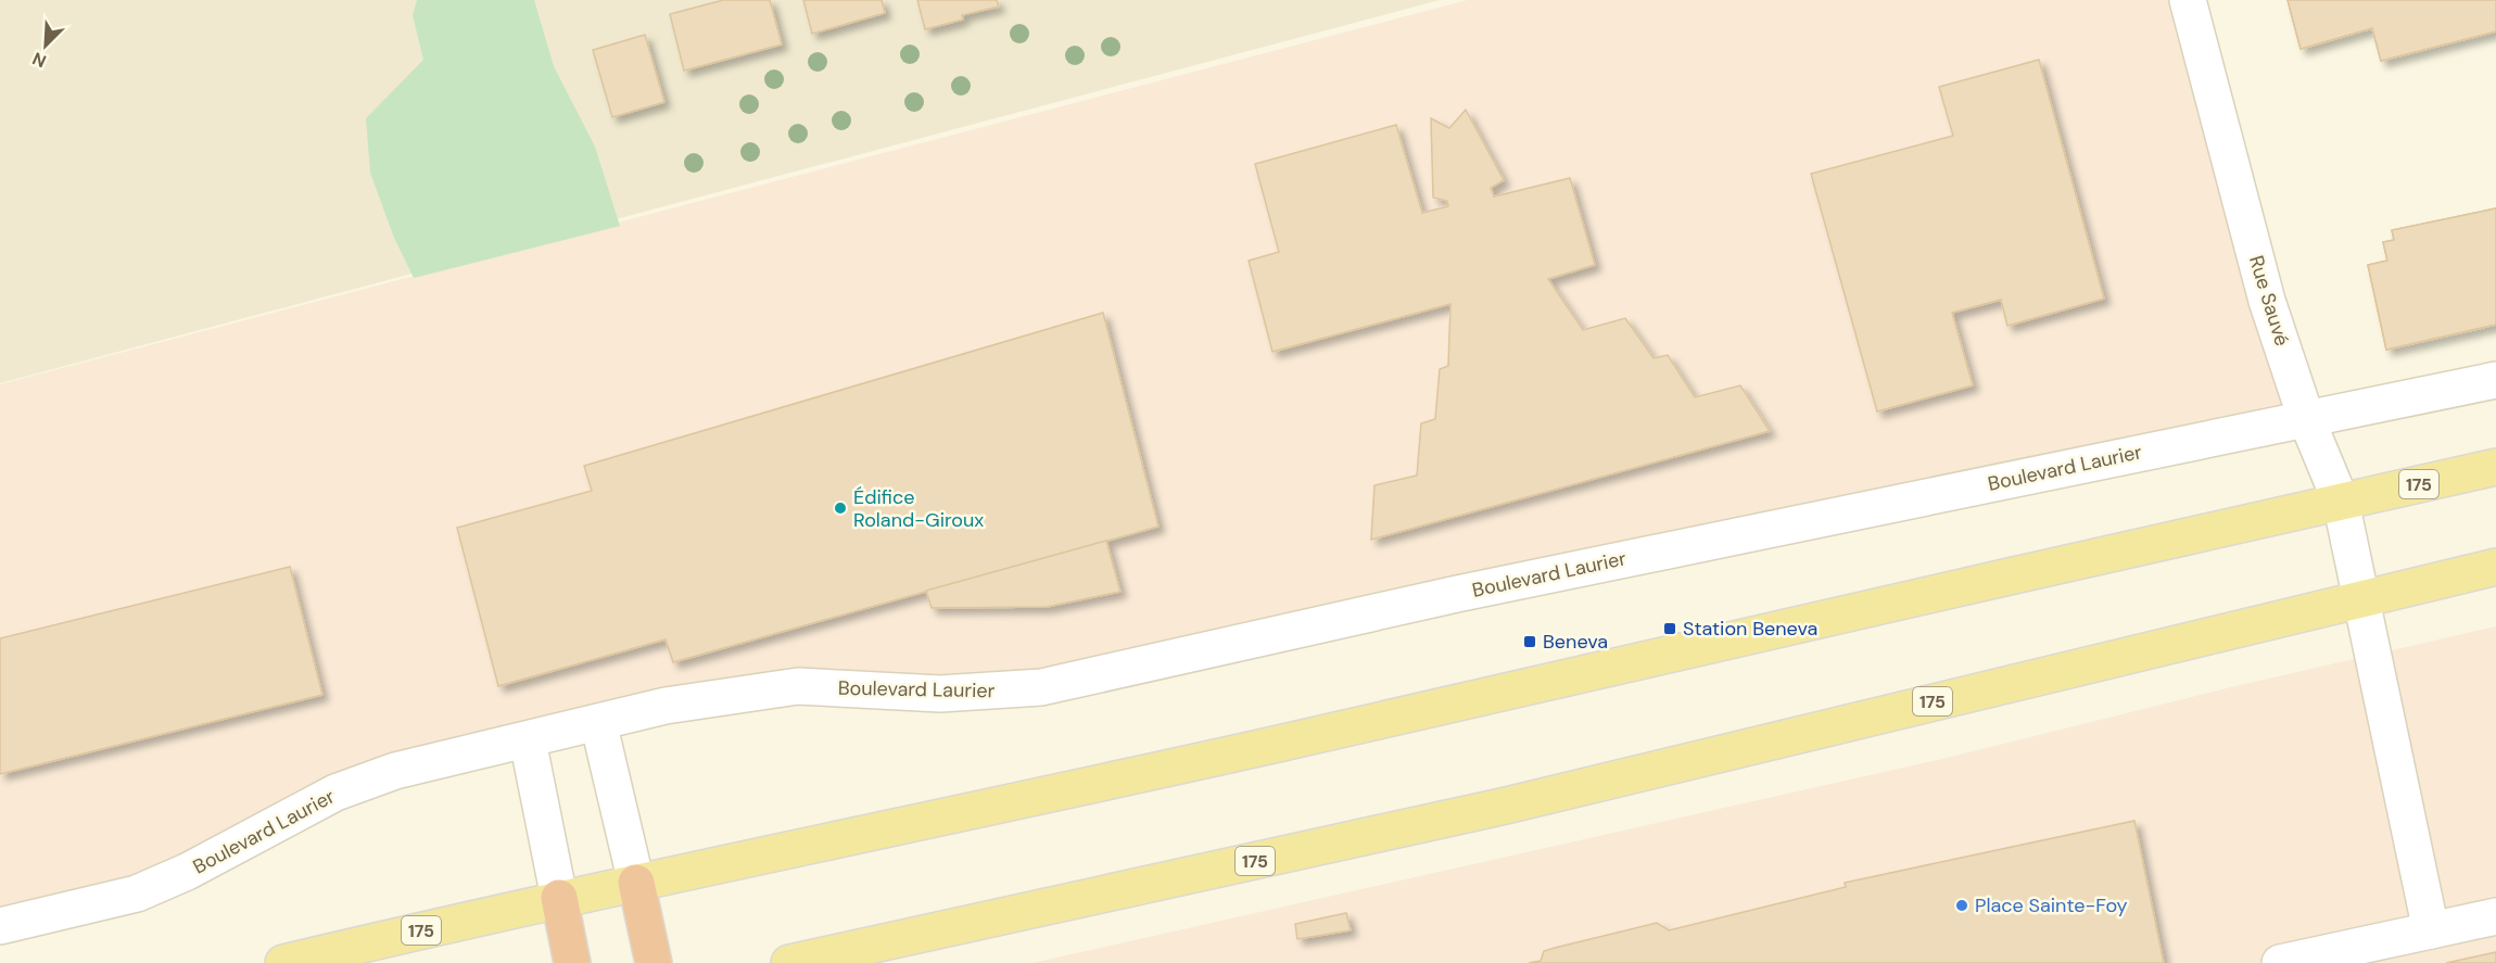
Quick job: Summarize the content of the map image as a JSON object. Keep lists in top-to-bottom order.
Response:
{
  "streets": {
    "main road": ["175"],
    "street": ["Rue Sauvé", "Boulevard Laurier"]
  },
  "crossings": [
    ["Rue Sauvé", "Boulevard Laurier"],
    ["Rue Sauvé", "175"]
  ],
  "places": {
    "other": ["Édifice Roland-Giroux", "Place Sainte-Foy"],
    "transit": ["Station Beneva", "Beneva"]
  },
  "north": "bottom left"
}
